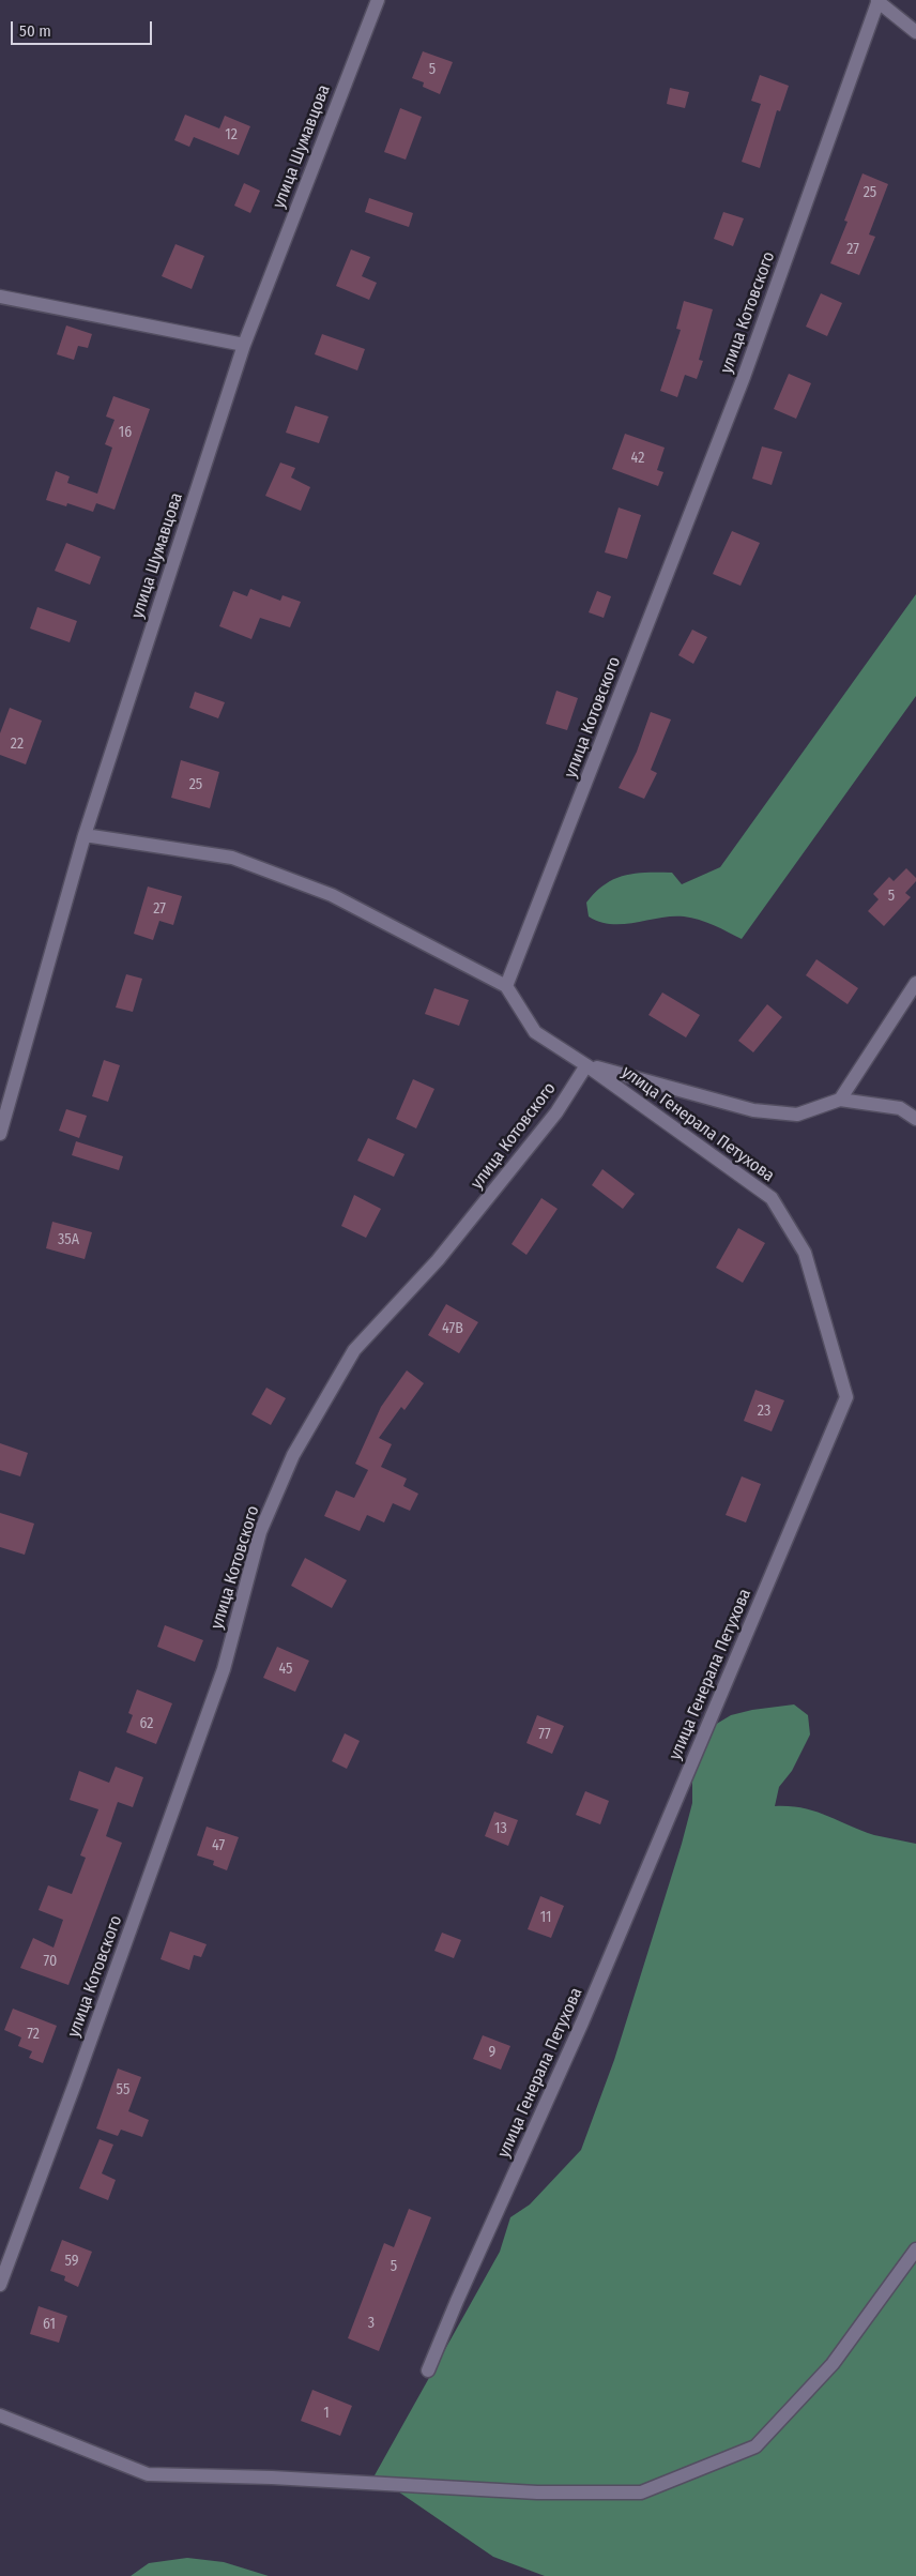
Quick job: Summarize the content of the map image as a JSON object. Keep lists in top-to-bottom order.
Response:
{
  "streets": {
    "street": ["улица Шумавцова", "улица Котовского", "улица Генерала Петухова"]
  },
  "crossings": [
    ["улица Котовского", "улица Генерала Петухова"]
  ],
  "house_numbers": [
    "5",
    "12",
    "25",
    "27",
    "16",
    "42",
    "22",
    "25",
    "5",
    "27",
    "35А",
    "47В",
    "23",
    "45",
    "62",
    "77",
    "13",
    "47",
    "11",
    "70",
    "72",
    "9",
    "55",
    "59",
    "5",
    "3",
    "61",
    "1"
  ],
  "scale_bar": "50 m"
}
